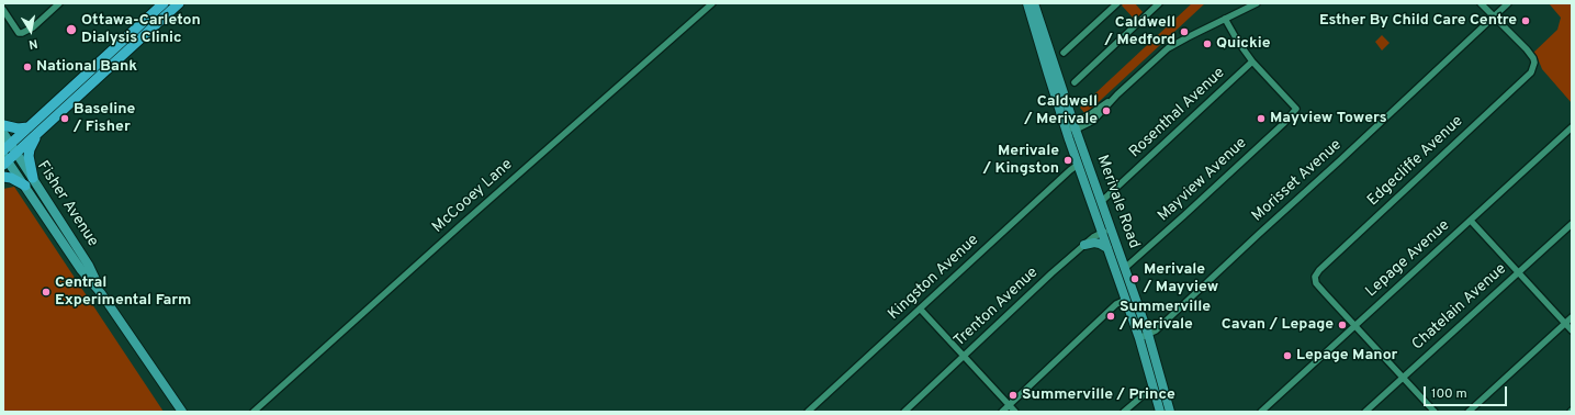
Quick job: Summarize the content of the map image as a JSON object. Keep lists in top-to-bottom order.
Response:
{
  "streets": {
    "main road": ["Merivale Road", "Fisher Avenue"],
    "street": [
      "Rosenthal Avenue",
      "Edgecliffe Avenue",
      "Mayview Avenue",
      "Morisset Avenue",
      "McCooey Lane",
      "Lepage Avenue",
      "Kingston Avenue",
      "Trenton Avenue",
      "Chatelain Avenue"
    ]
  },
  "crossings": [
    ["Rosenthal Avenue", "Mayview Avenue"],
    ["Rosenthal Avenue", "Merivale Road"],
    ["Edgecliffe Avenue", "Morisset Avenue"],
    ["Edgecliffe Avenue", "Lepage Avenue"],
    ["Mayview Avenue", "Merivale Road"],
    ["Morisset Avenue", "Merivale Road"],
    ["Merivale Road", "Kingston Avenue"],
    ["Merivale Road", "Trenton Avenue"]
  ],
  "places": [
    "Esther By Child Care Centre",
    "Ottawa-Carleton Dialysis Clinic",
    "Caldwell / Medford",
    "Quickie",
    "National Bank",
    "Caldwell / Merivale",
    "Baseline / Fisher",
    "Mayview Towers",
    "Merivale / Kingston",
    "Merivale / Mayview",
    "Central Experimental Farm",
    "Summerville / Merivale",
    "Cavan / Lepage",
    "Lepage Manor",
    "Summerville / Prince"
  ],
  "scale_bar": "100 m",
  "north": "bottom"
}
